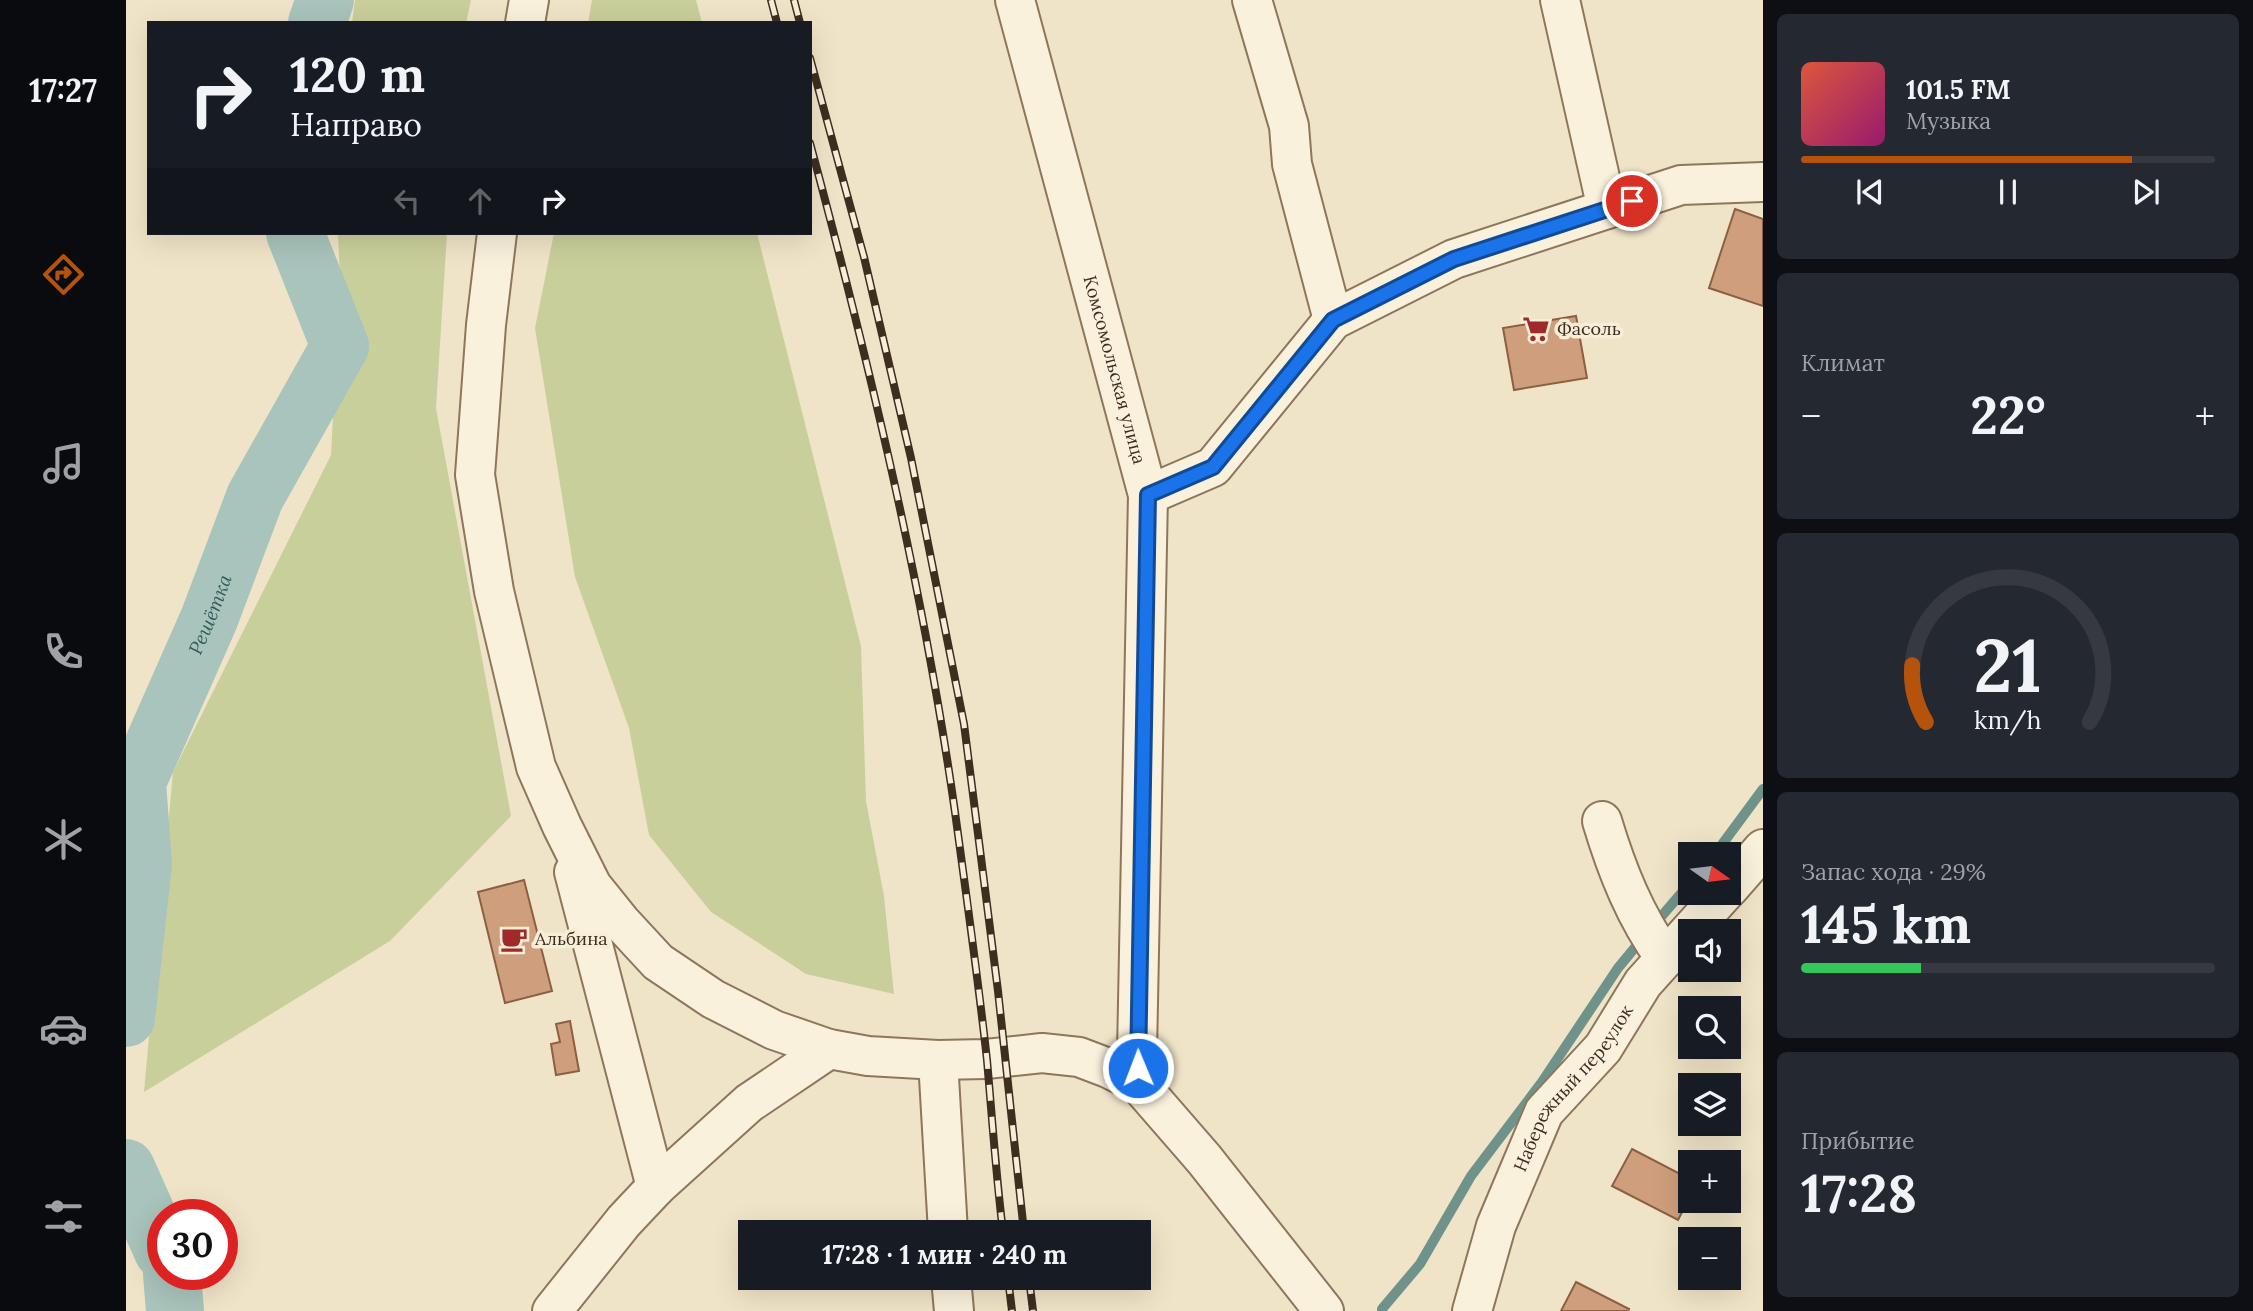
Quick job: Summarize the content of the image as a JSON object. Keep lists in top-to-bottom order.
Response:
{
  "streets": {
    "street": ["Комсомольская улица", "Набережный переулок"]
  },
  "water": ["Решётка"],
  "places": {
    "supermarket": ["Фасоль"],
    "cafe": ["Альбина"]
  },
  "north": "right",
  "page": {
    "tabs": "17:27",
    "turn": ["120 m", "Направо"],
    "song": ["101.5 FM", "Музыка"],
    "tile": [
      "Климат",
      ["Запас хода · 29%", "145 km"],
      ["Прибытие", "17:28"]
    ],
    "heat": ["−", "22°", "+"],
    "map_buttons": ["+", "−"],
    "limit": "30",
    "trip": "17:28 · 1 мин · 240 m",
    "gauge": ["21", "km/h"]
  }
}
